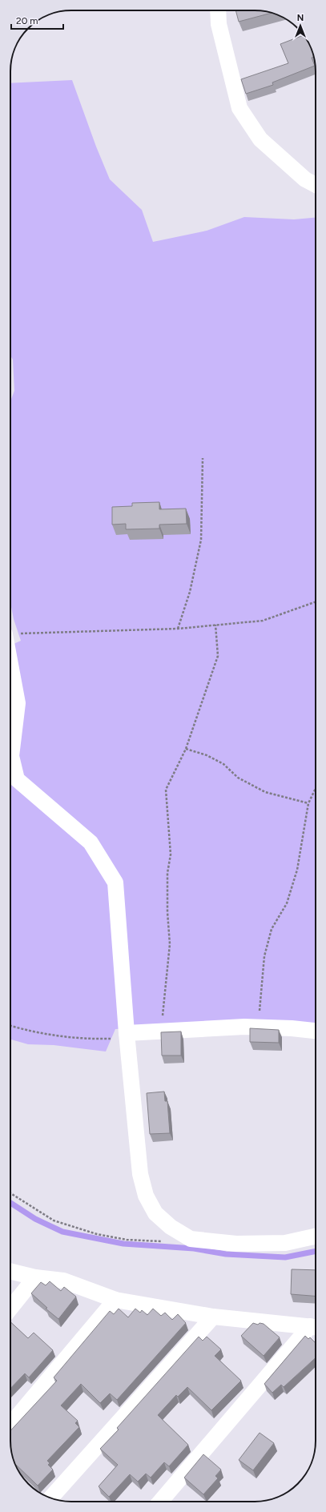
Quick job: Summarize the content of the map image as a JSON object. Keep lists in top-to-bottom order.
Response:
{
  "scale_bar": "20 m",
  "north": "top"
}
